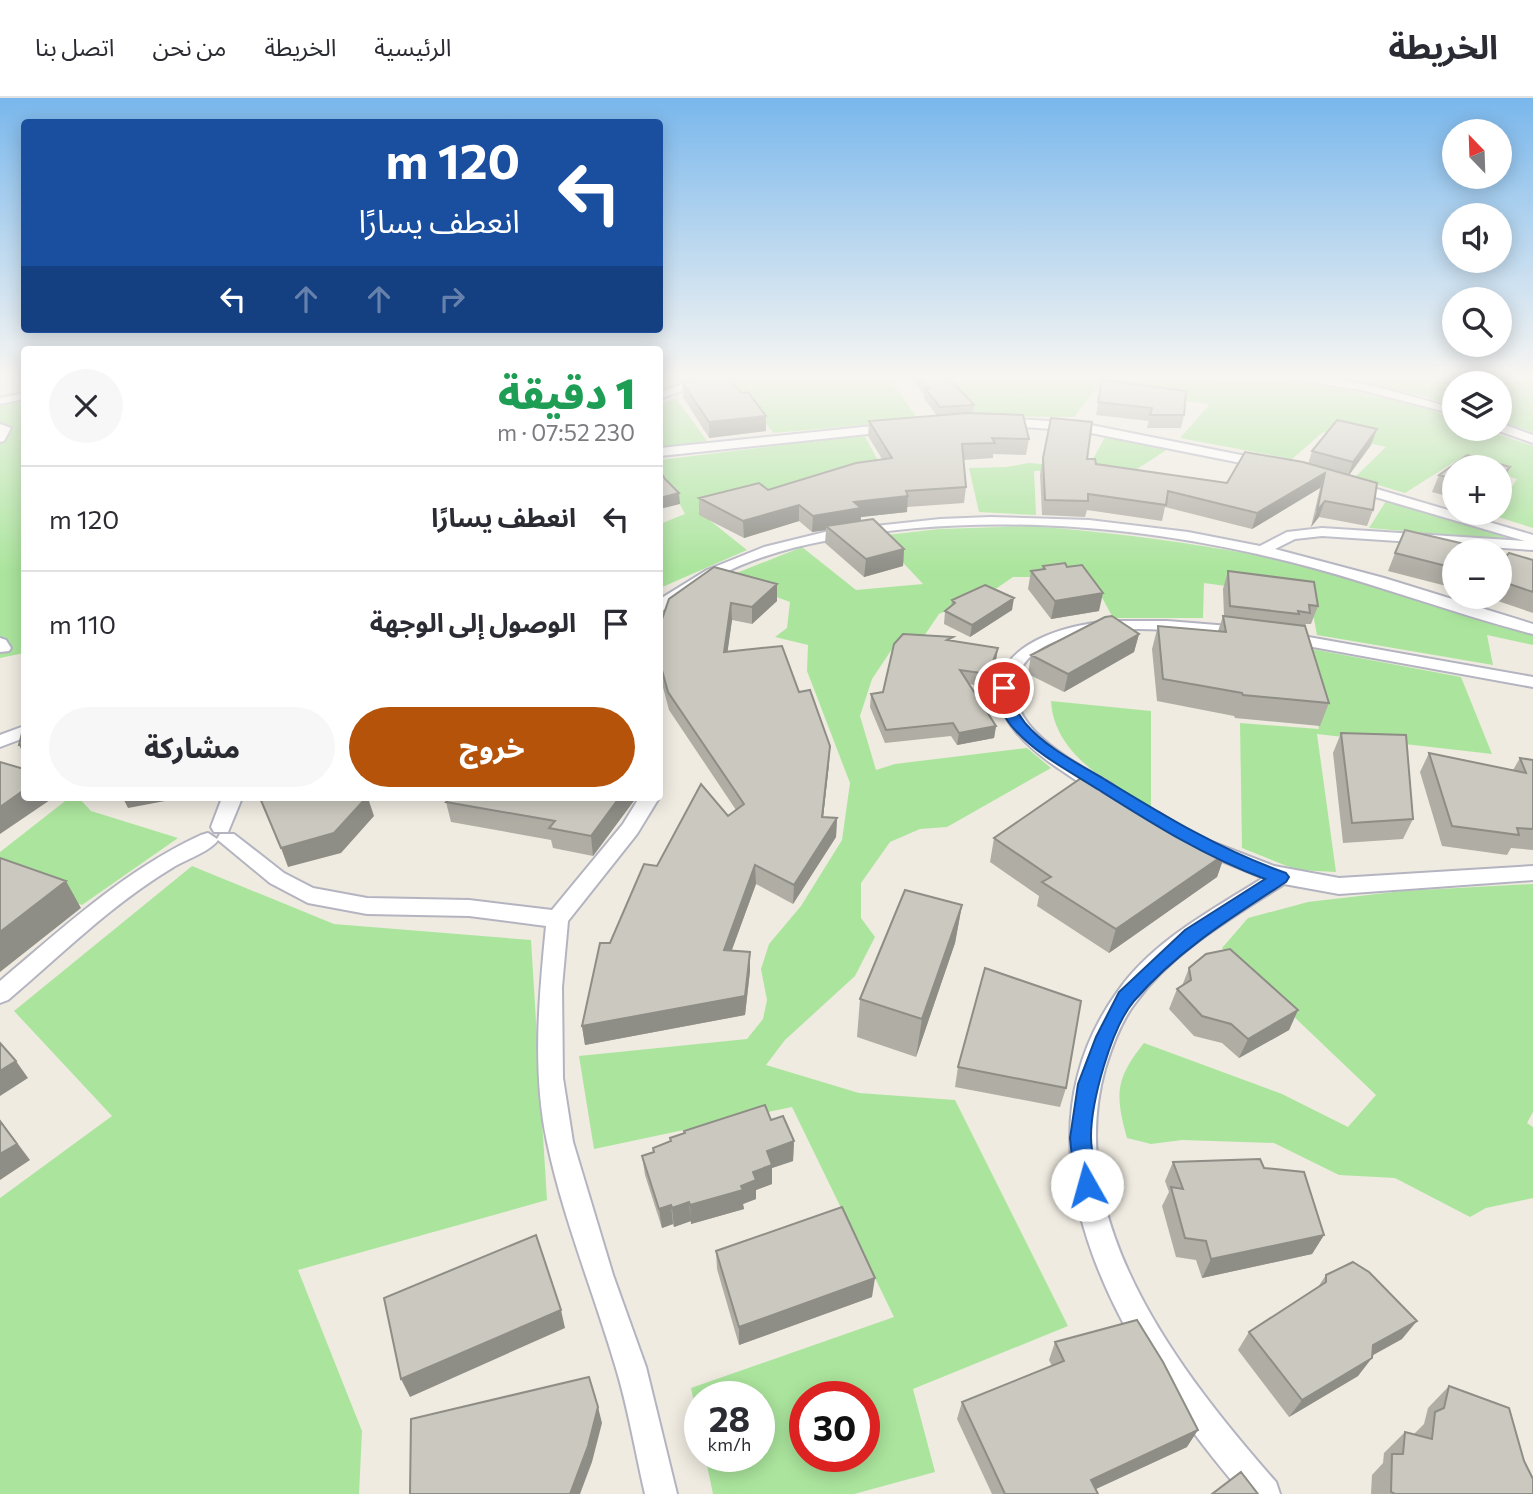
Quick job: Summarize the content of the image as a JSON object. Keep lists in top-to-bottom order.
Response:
{
  "north": "top left",
  "page": {
    "header": "الخريطة",
    "nav": [
      "الرئيسية",
      "الخريطة",
      "من نحن",
      "اتصل بنا"
    ],
    "map_buttons": ["+", "−"],
    "turn": ["120 m", "انعطف يسارًا"],
    "heading": ["1 دقيقة", "230 m · 07:52"],
    "list": [
      {
        "name": "انعطف يسارًا",
        "value": "120 m"
      },
      {
        "name": "الوصول إلى الوجهة",
        "value": "110 m"
      }
    ],
    "buttons": ["خروج", "مشاركة"],
    "speed": "28 km/h",
    "limit": "30"
  }
}
